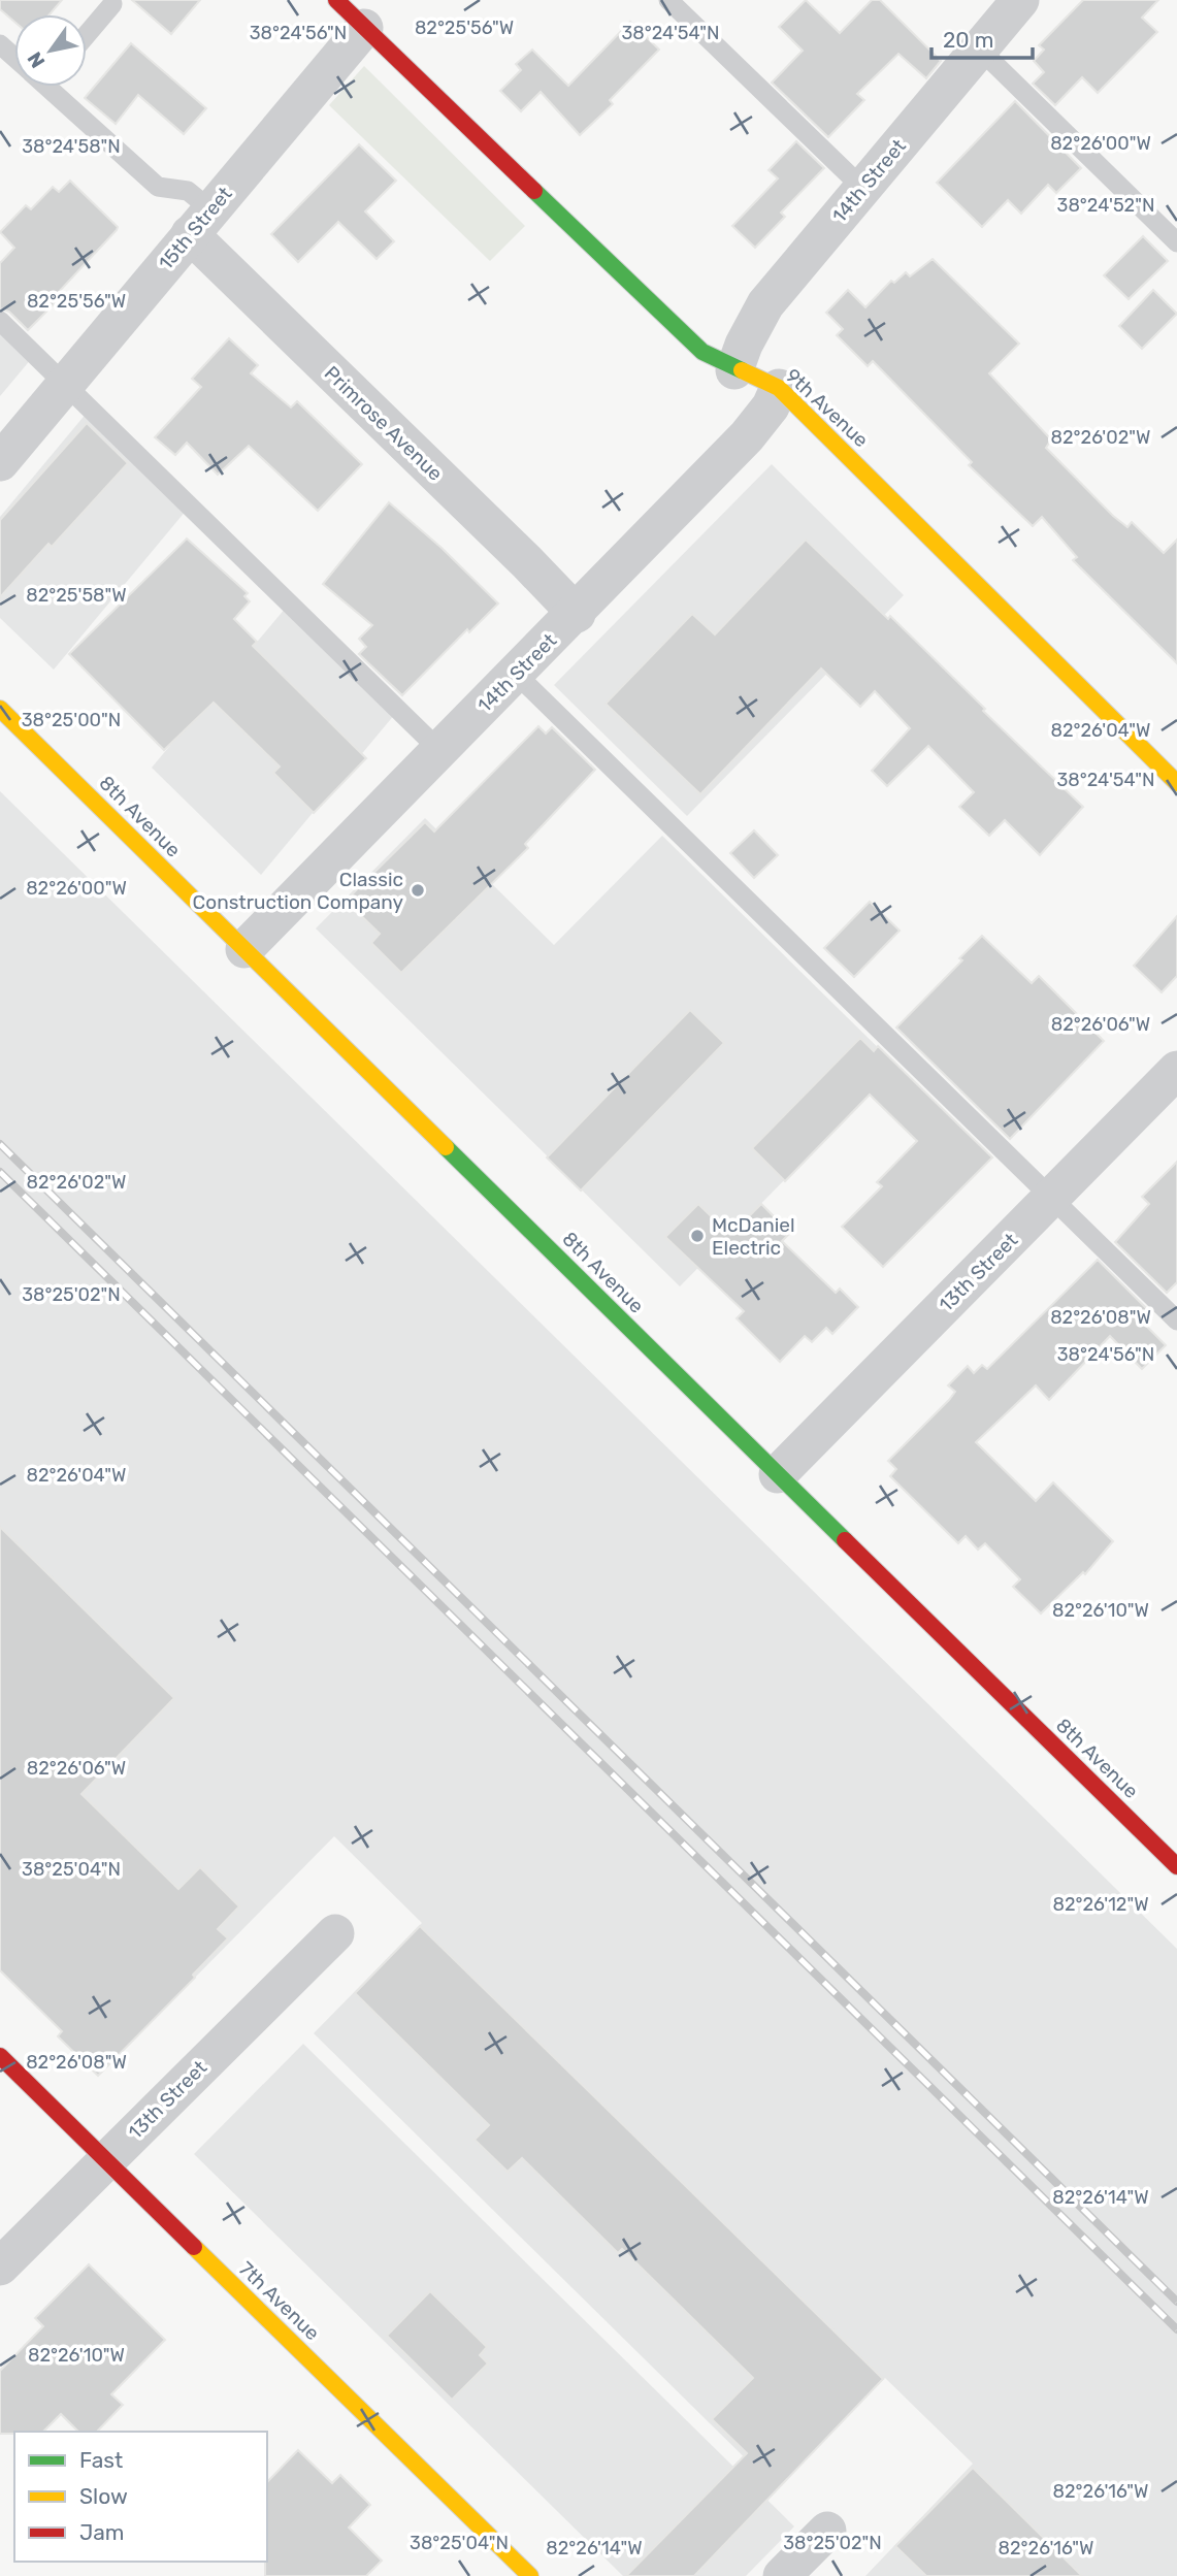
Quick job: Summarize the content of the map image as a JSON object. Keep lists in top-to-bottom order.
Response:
{
  "streets": {
    "street": [
      "14th Street",
      "15th Street",
      "9th Avenue",
      "Primrose Avenue",
      "8th Avenue",
      "13th Street",
      "7th Avenue"
    ]
  },
  "crossings": [
    ["14th Street", "9th Avenue"],
    ["14th Street", "Primrose Avenue"],
    ["14th Street", "8th Avenue"],
    ["15th Street", "9th Avenue"],
    ["15th Street", "Primrose Avenue"],
    ["8th Avenue", "13th Street"],
    ["13th Street", "7th Avenue"]
  ],
  "places": ["Classic Construction Company", "McDaniel Electric"],
  "legend": ["Fast", "Slow", "Jam"],
  "scale_bar": "20 m",
  "north": "bottom left",
  "coordinates": [
    "82°25'56\"W",
    "38°24'56\"N",
    "38°24'54\"N",
    "82°26'00\"W",
    "38°24'58\"N",
    "38°24'52\"N",
    "82°26'02\"W",
    "82°25'58\"W",
    "38°25'00\"N",
    "82°26'04\"W",
    "82°26'06\"W",
    "38°25'02\"N",
    "82°26'08\"W",
    "82°26'10\"W",
    "38°25'04\"N",
    "82°26'12\"W",
    "82°26'14\"W",
    "82°26'16\"W"
  ]
}
